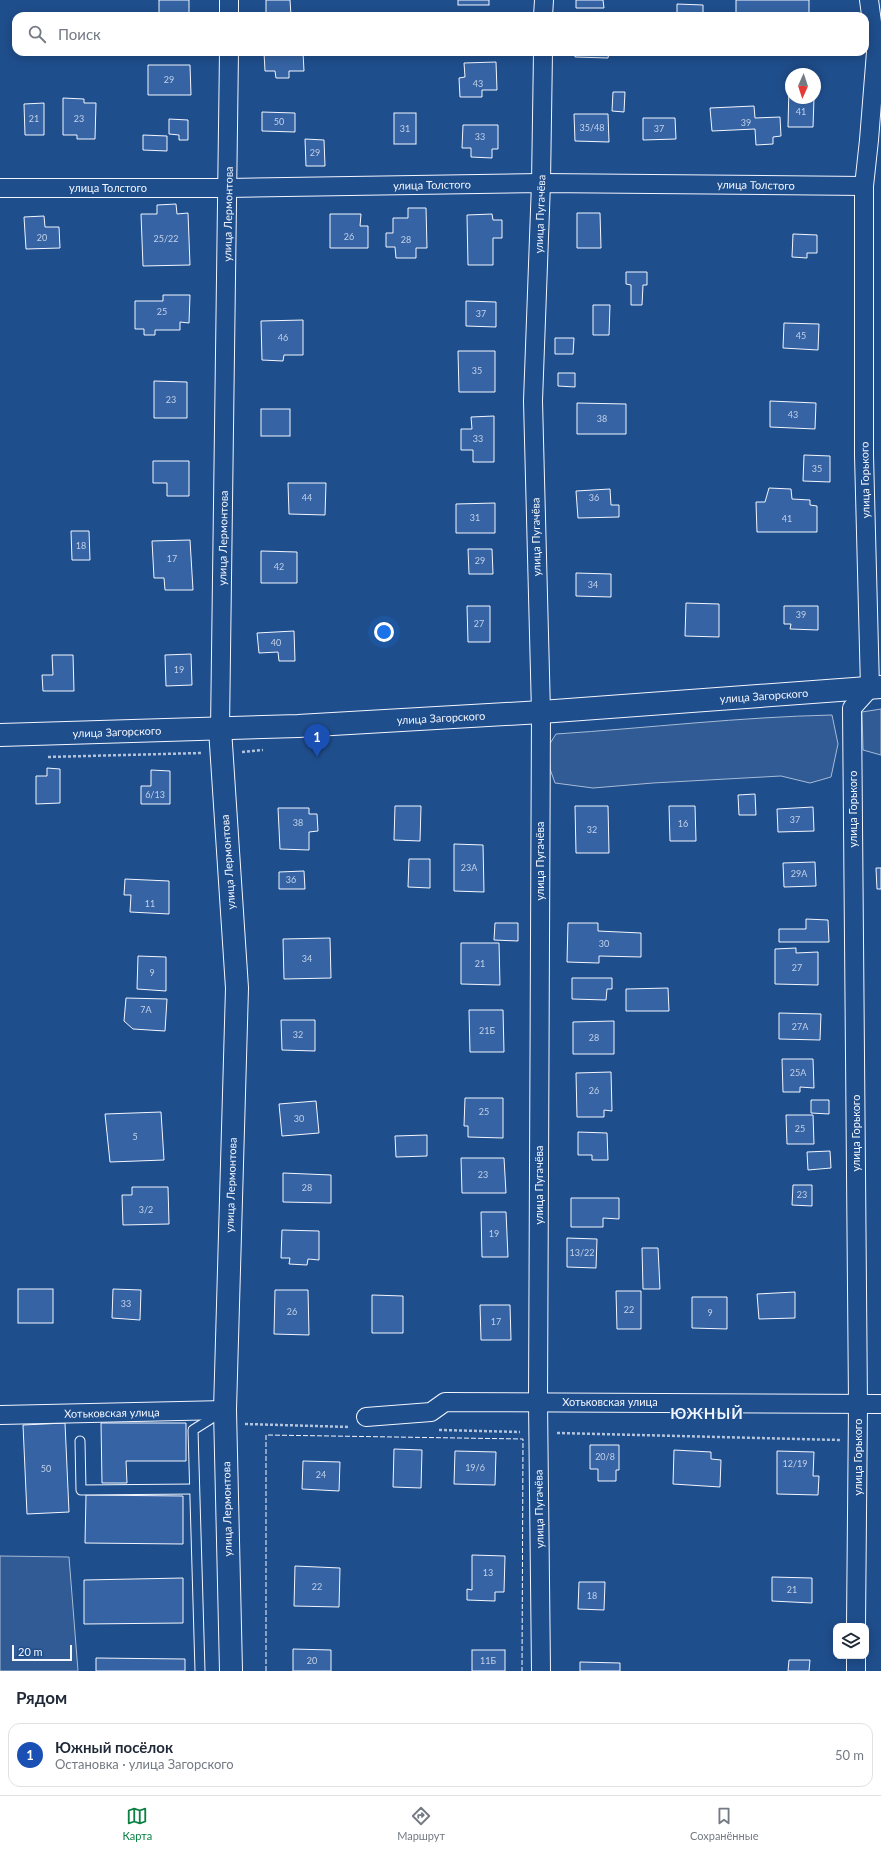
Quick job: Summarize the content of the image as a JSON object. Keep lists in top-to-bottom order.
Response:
{
  "streets": {
    "street": [
      "улица Толстого",
      "улица Лермонтова",
      "улица Пугачёва",
      "улица Горького",
      "улица Загорского",
      "Хотьковская улица"
    ]
  },
  "crossings": [
    ["улица Толстого", "улица Лермонтова"],
    ["улица Толстого", "улица Пугачёва"],
    ["улица Толстого", "улица Горького"],
    ["улица Лермонтова", "улица Загорского"],
    ["улица Лермонтова", "Хотьковская улица"],
    ["улица Пугачёва", "улица Загорского"],
    ["улица Пугачёва", "Хотьковская улица"],
    ["улица Горького", "улица Загорского"],
    ["улица Горького", "Хотьковская улица"]
  ],
  "districts": ["ЮЖНЫЙ"],
  "house_numbers": [
    "29",
    "43",
    "41",
    "21",
    "23",
    "50",
    "39",
    "35/48",
    "31",
    "37",
    "33",
    "29",
    "26",
    "20",
    "25/22",
    "28",
    "25",
    "37",
    "45",
    "46",
    "35",
    "23",
    "43",
    "38",
    "33",
    "35",
    "44",
    "36",
    "31",
    "41",
    "18",
    "17",
    "29",
    "42",
    "34",
    "39",
    "27",
    "40",
    "19",
    "6/13",
    "37",
    "38",
    "16",
    "32",
    "23А",
    "29А",
    "36",
    "11",
    "30",
    "34",
    "21",
    "27",
    "9",
    "7А",
    "27А",
    "21Б",
    "32",
    "28",
    "25А",
    "26",
    "25",
    "30",
    "25",
    "5",
    "23",
    "28",
    "23",
    "3/2",
    "19",
    "13/22",
    "33",
    "22",
    "26",
    "9",
    "17",
    "20/8",
    "12/19",
    "19/6",
    "50",
    "24",
    "13",
    "22",
    "21",
    "18",
    "20",
    "11Б"
  ],
  "scale_bar": "20 m",
  "north": "bottom",
  "page": {
    "search": "Поиск",
    "pins": "1",
    "scale": "20 m",
    "heading": "Рядом",
    "list": [
      {
        "mark": "1",
        "name": "Южный посёлок",
        "note": "Остановка · улица Загорского",
        "value": "50 m"
      }
    ],
    "nav": ["Карта", "Маршрут", "Сохранённые"]
  }
}
